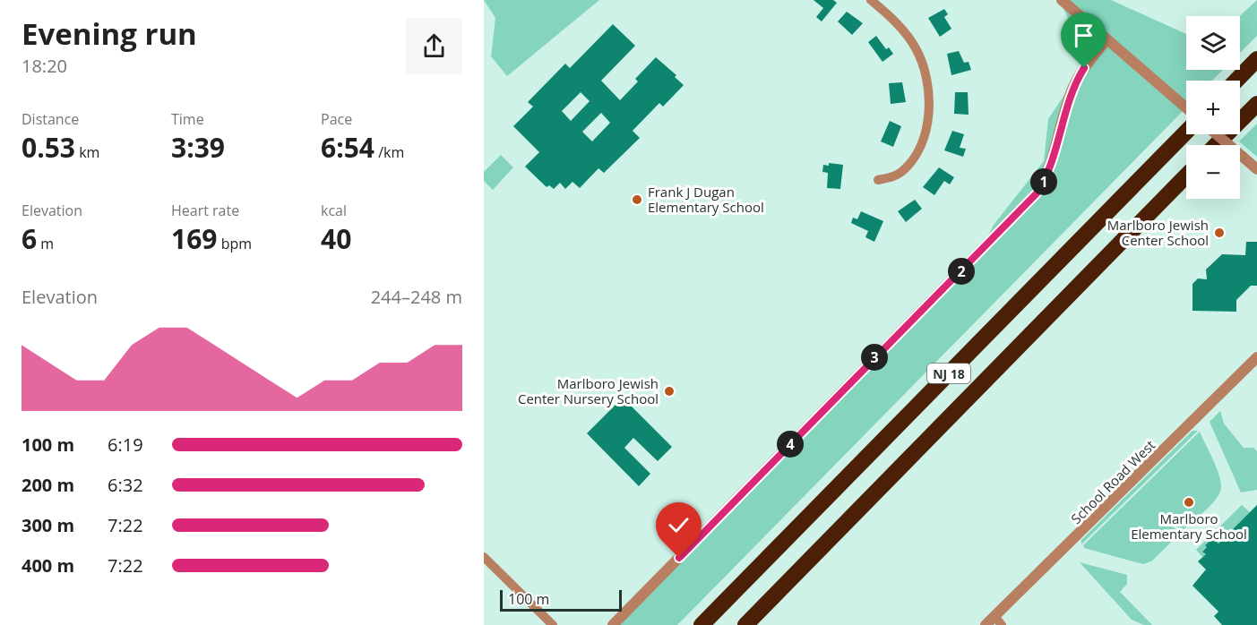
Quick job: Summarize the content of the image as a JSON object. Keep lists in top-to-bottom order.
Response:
{
  "streets": {
    "highway": ["NJ 18"],
    "street": ["School Road West"]
  },
  "places": [
    "Frank J Dugan Elementary School",
    "Marlboro Jewish Center School",
    "Marlboro Jewish Center Nursery School",
    "Marlboro Elementary School"
  ],
  "scale_bar": "100 m",
  "page": {
    "heading": ["Evening run", "18:20"],
    "map_buttons": ["+", "−"],
    "stats": [
      ["Distance", "0.53 km"],
      ["Time", "3:39"],
      ["Pace", "6:54 /km"],
      ["Elevation", "6 m"],
      ["Heart rate", "169 bpm"],
      ["kcal", "40"]
    ],
    "pins": [
      "1",
      "2",
      "3",
      "4"
    ],
    "chart": ["Elevation", "244–248 m"],
    "list": [
      {
        "name": "100 m",
        "note": "6:19"
      },
      {
        "name": "200 m",
        "note": "6:32"
      },
      {
        "name": "300 m",
        "note": "7:22"
      },
      {
        "name": "400 m",
        "note": "7:22"
      }
    ],
    "scale": "100 m"
  }
}
